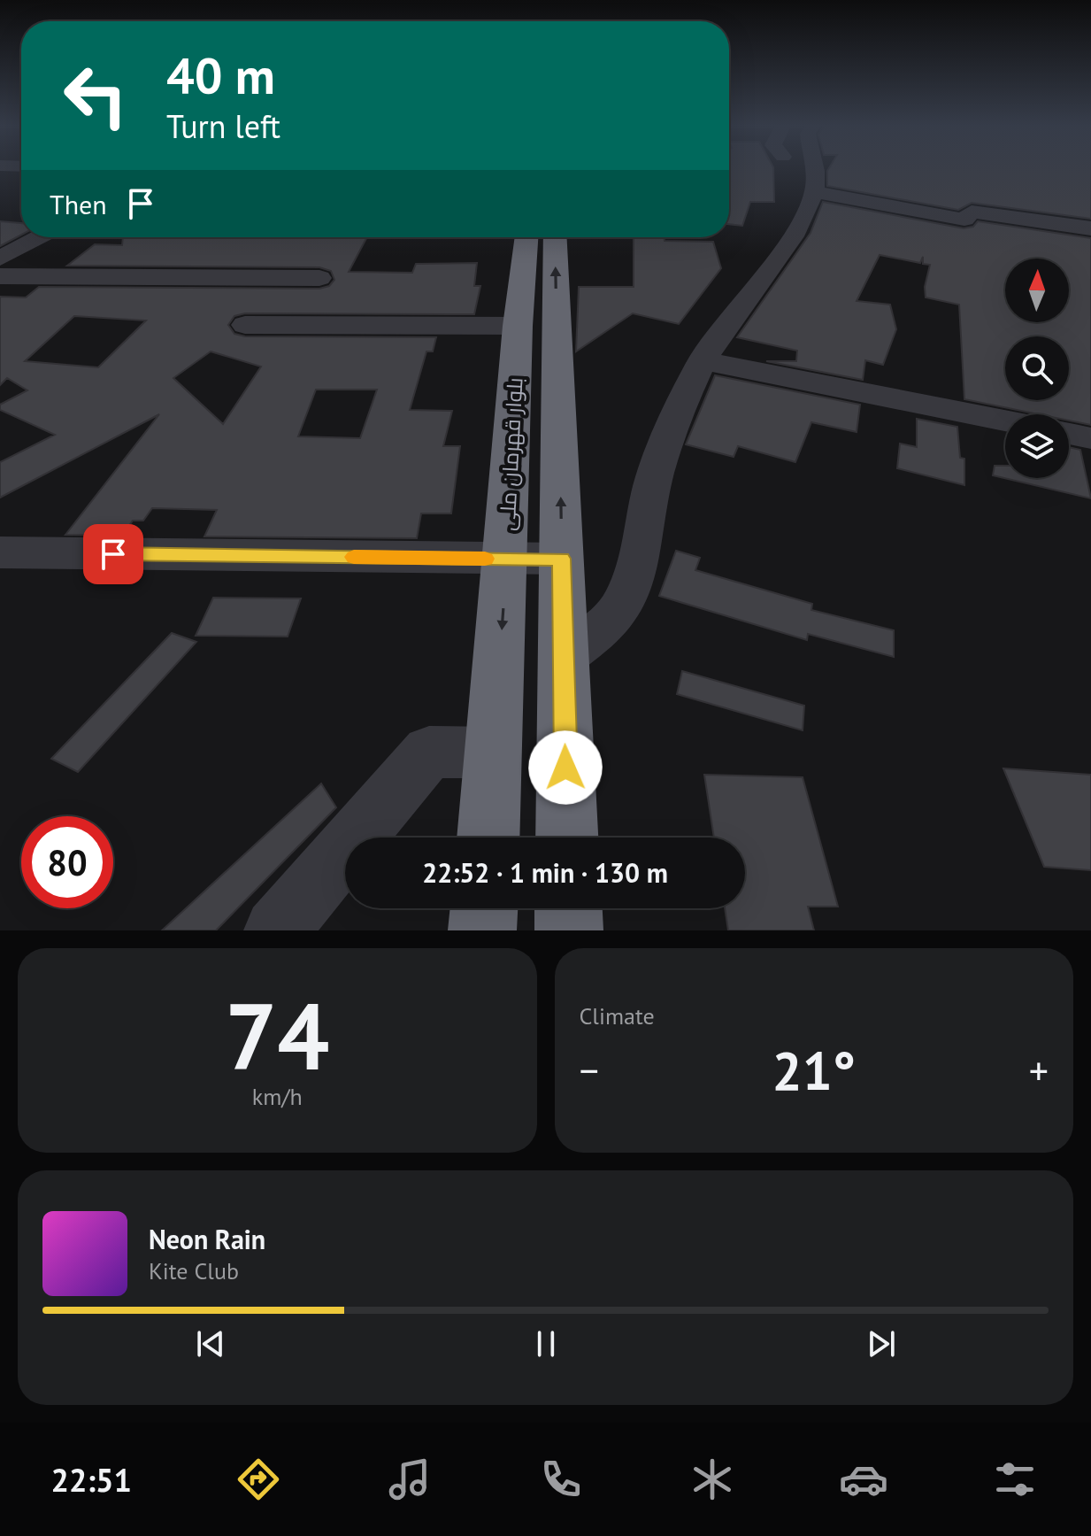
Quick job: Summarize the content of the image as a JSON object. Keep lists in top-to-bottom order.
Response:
{
  "streets": {
    "highway": ["بلوار قهرمان ملی"]
  },
  "north": "top",
  "page": {
    "turn": ["40 m", "Turn left"],
    "then": "Then",
    "limit": "80",
    "trip": "22:52 · 1 min · 130 m",
    "tile": [
      ["74", "km/h"],
      "Climate"
    ],
    "heat": ["−", "21°", "+"],
    "song": ["Neon Rain", "Kite Club"],
    "tabs": "22:51"
  }
}
